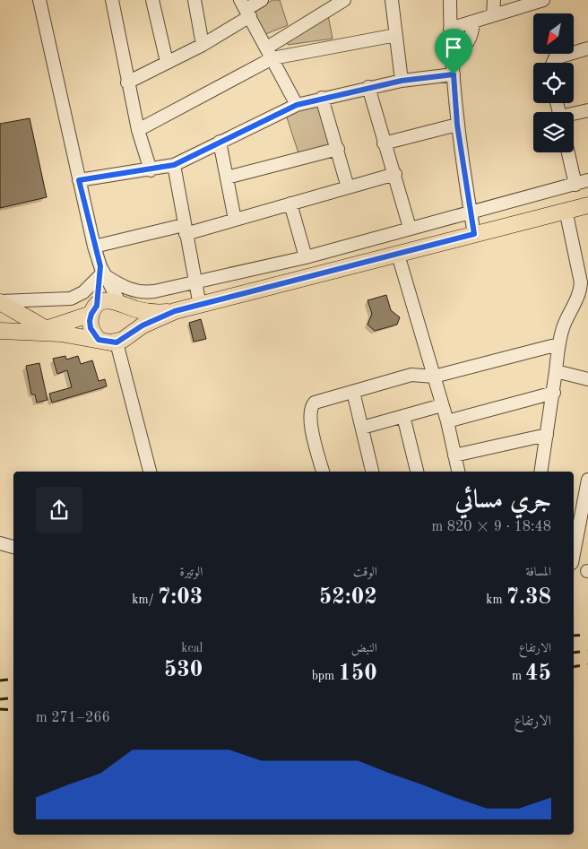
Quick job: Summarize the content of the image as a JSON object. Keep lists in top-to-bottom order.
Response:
{
  "north": "bottom left",
  "page": {
    "heading": ["جري مسائي", "18:48 · 9 × 820 m"],
    "stats": [
      ["المسافة", "7.38 km"],
      ["الوقت", "52:02"],
      ["الوتيرة", "7:03 /km"],
      ["الارتفاع", "45 m"],
      ["النبض", "150 bpm"],
      ["kcal", "530"]
    ],
    "chart": ["الارتفاع", "266–271 m"]
  }
}
